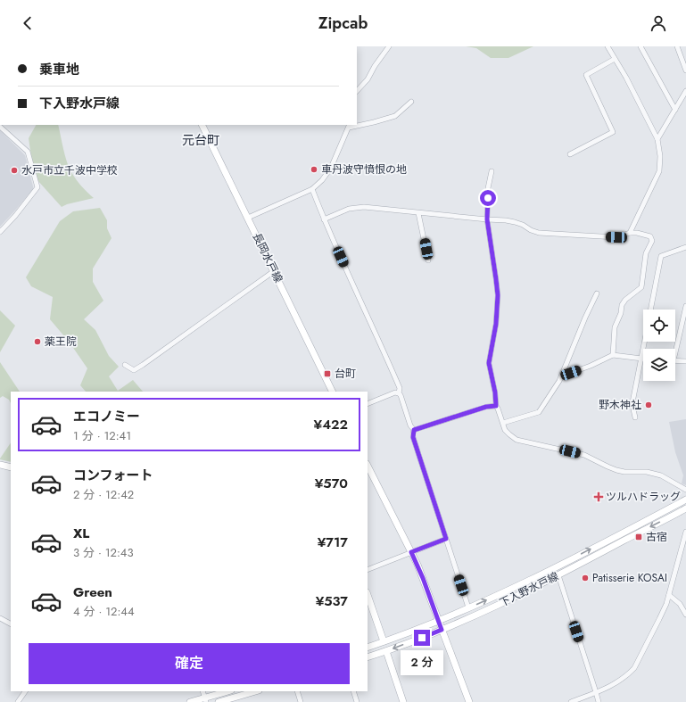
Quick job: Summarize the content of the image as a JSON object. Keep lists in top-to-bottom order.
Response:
{
  "streets": {
    "main road": ["長岡水戸線", "下入野水戸線"]
  },
  "districts": ["元台町"],
  "places": {
    "other": [
      "車丹波守憤恨の地",
      "水戸市立千波中学校",
      "薬王院",
      "野木神社",
      "Patisserie KOSAI"
    ],
    "transit": ["台町", "古宿"],
    "health": ["ツルハドラッグ"]
  },
  "page": {
    "header": "Zipcab",
    "banner": ["乗車地", "下入野水戸線"],
    "list": [
      {
        "name": "エコノミー",
        "note": "1 分 · 12:41",
        "value": "¥422"
      },
      {
        "name": "コンフォート",
        "note": "2 分 · 12:42",
        "value": "¥570"
      },
      {
        "name": "XL",
        "note": "3 分 · 12:43",
        "value": "¥717"
      },
      {
        "name": "Green",
        "note": "4 分 · 12:44",
        "value": "¥537"
      }
    ],
    "buttons": "確定",
    "bubble": "2 分"
  }
}
